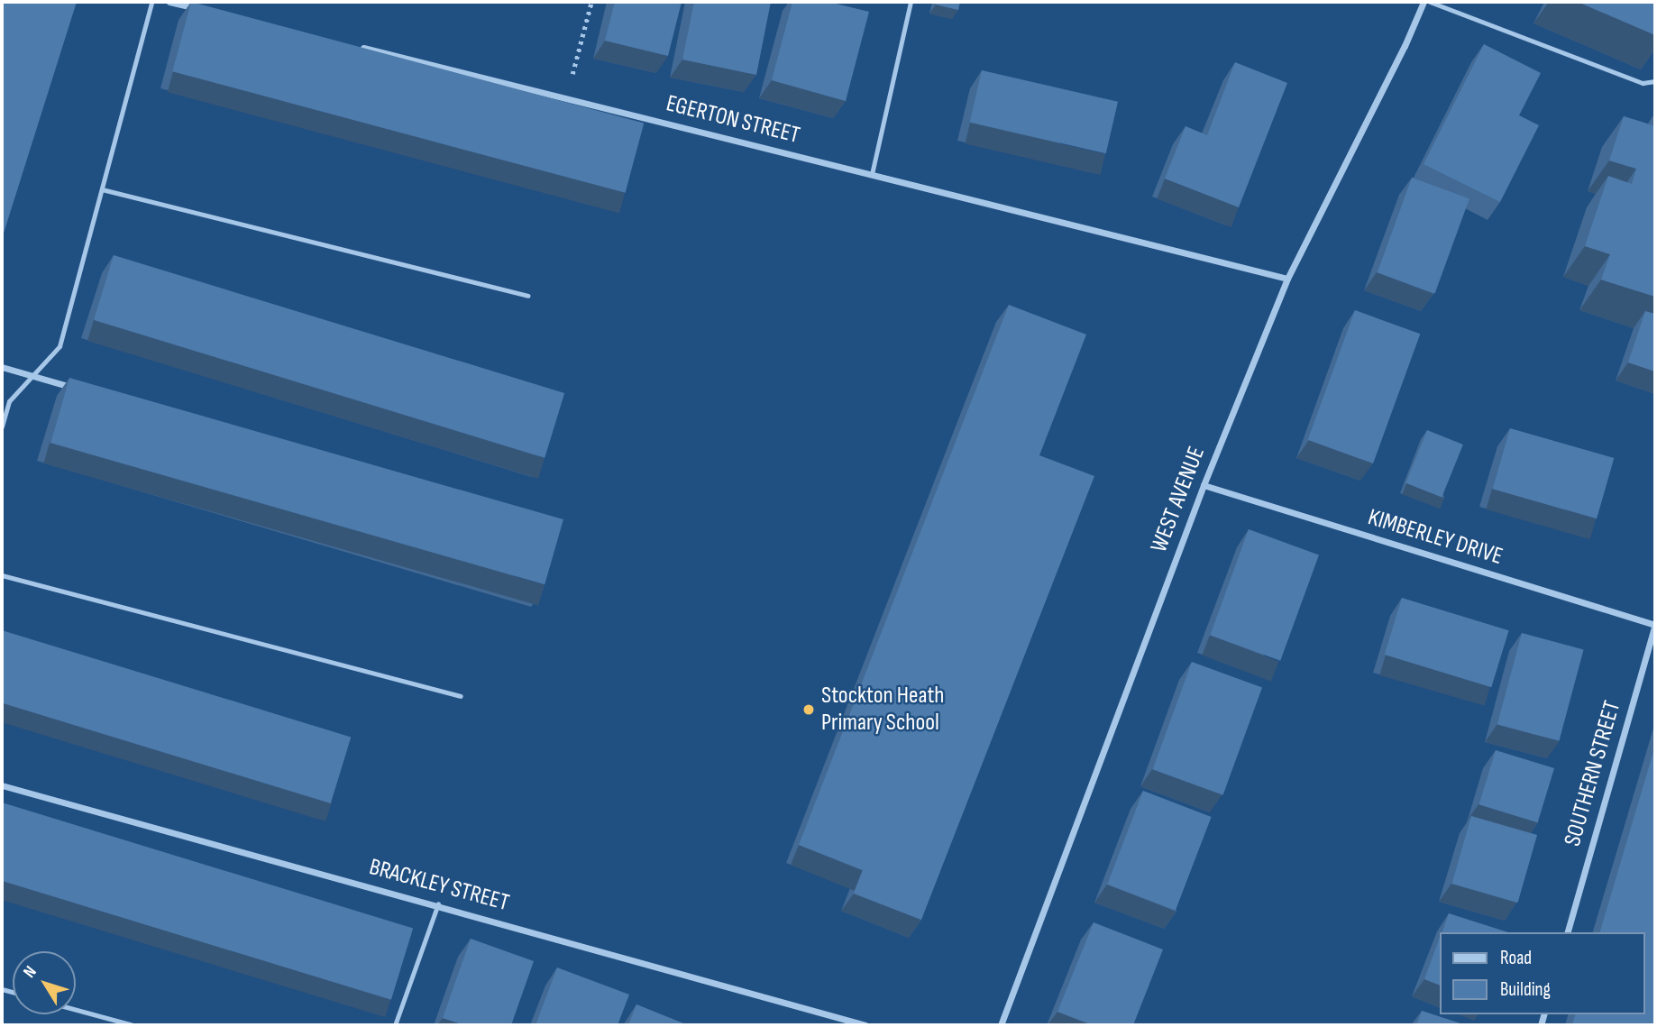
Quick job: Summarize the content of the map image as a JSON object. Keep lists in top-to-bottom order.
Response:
{
  "streets": {
    "street": [
      "EGERTON STREET",
      "WEST AVENUE",
      "KIMBERLEY DRIVE",
      "SOUTHERN STREET",
      "BRACKLEY STREET"
    ]
  },
  "crossings": [
    ["EGERTON STREET", "WEST AVENUE"],
    ["WEST AVENUE", "KIMBERLEY DRIVE"],
    ["KIMBERLEY DRIVE", "SOUTHERN STREET"]
  ],
  "places": ["Stockton Heath Primary School"],
  "legend": ["Road", "Building"],
  "north": "top left"
}
